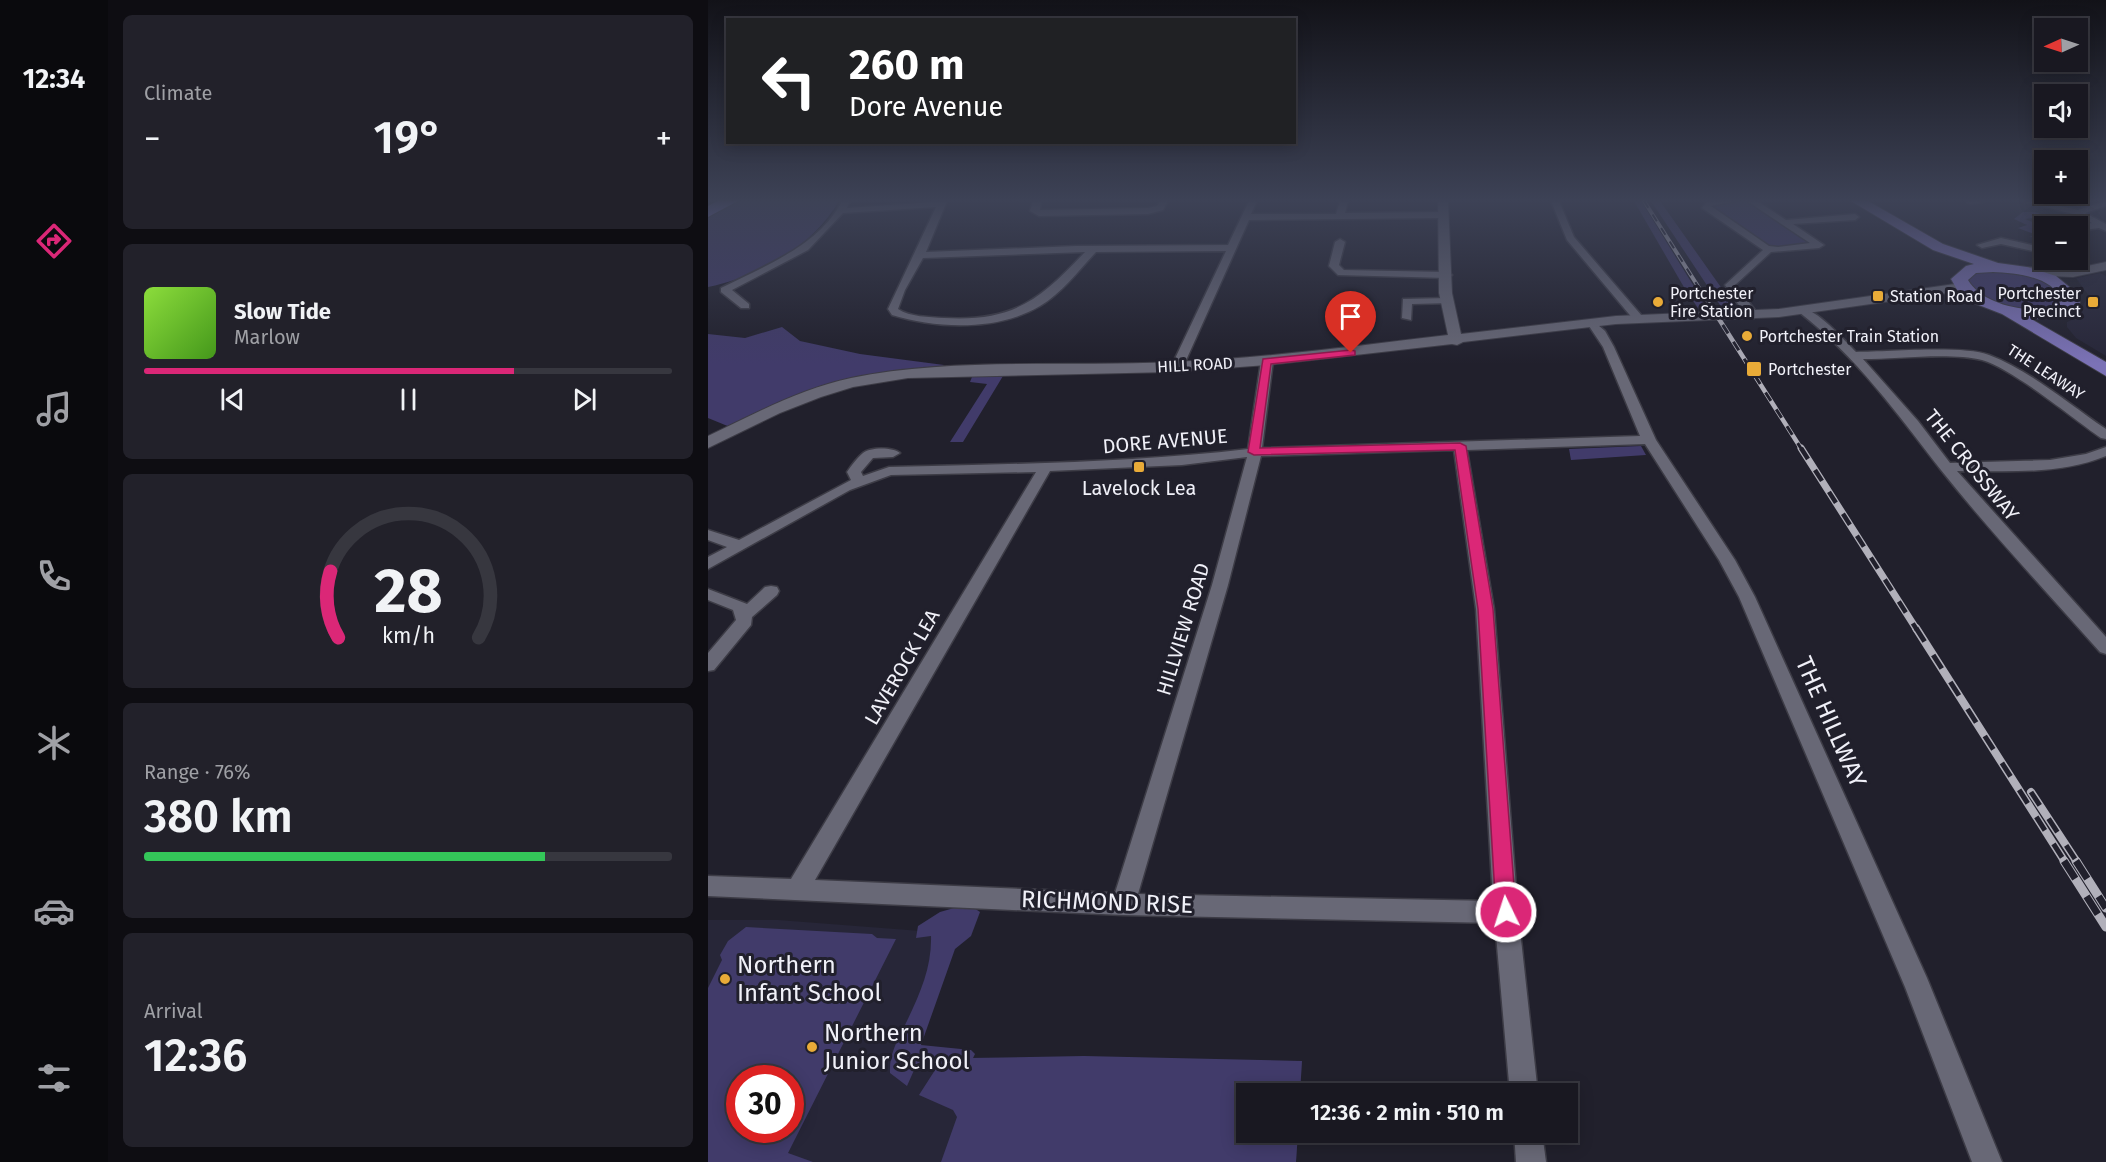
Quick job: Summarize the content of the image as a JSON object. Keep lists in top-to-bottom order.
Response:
{
  "streets": {
    "street": [
      "HILL ROAD",
      "THE LEAWAY",
      "DORE AVENUE",
      "THE CROSSWAY",
      "HILLVIEW ROAD",
      "LAVEROCK LEA",
      "THE HILLWAY",
      "RICHMOND RISE"
    ]
  },
  "crossings": [
    ["HILL ROAD", "HILLVIEW ROAD"],
    ["HILL ROAD", "THE HILLWAY"],
    ["THE LEAWAY", "THE CROSSWAY"],
    ["DORE AVENUE", "HILLVIEW ROAD"],
    ["DORE AVENUE", "LAVEROCK LEA"],
    ["DORE AVENUE", "THE HILLWAY"],
    ["HILLVIEW ROAD", "RICHMOND RISE"],
    ["LAVEROCK LEA", "RICHMOND RISE"]
  ],
  "places": {
    "transit": [
      "Station Road",
      "Portchester Precinct",
      "Portchester",
      "Lavelock Lea"
    ],
    "other": [
      "Portchester Fire Station",
      "Portchester Train Station",
      "Northern Infant School",
      "Northern Junior School"
    ]
  },
  "north": "left",
  "page": {
    "tabs": "12:34",
    "tile": [
      "Climate",
      ["Range · 76%", "380 km"],
      ["Arrival", "12:36"]
    ],
    "map_buttons": ["+", "−"],
    "turn": ["260 m", "Dore Avenue"],
    "heat": ["−", "19°", "+"],
    "song": ["Slow Tide", "Marlow"],
    "limit": "30",
    "trip": "12:36 · 2 min · 510 m",
    "gauge": ["28", "km/h"]
  }
}
